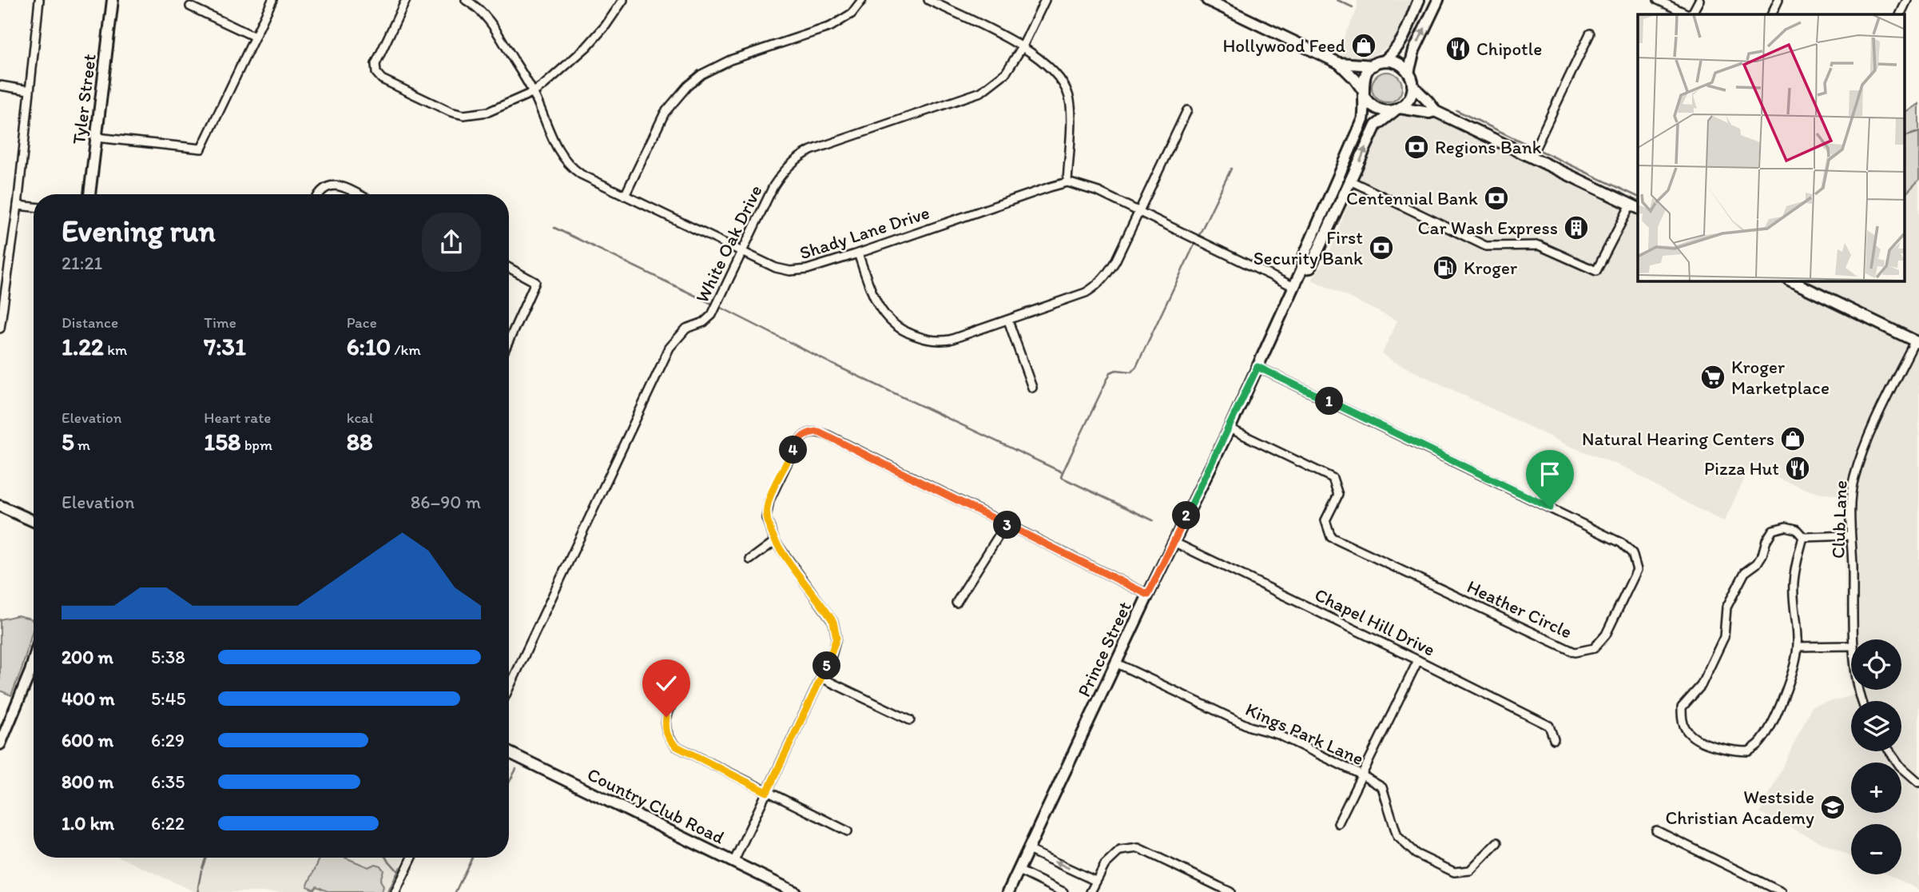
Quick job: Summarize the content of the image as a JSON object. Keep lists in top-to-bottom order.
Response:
{
  "streets": {
    "main road": ["Tyler Street", "Prince Street", "Country Club Road"],
    "street": [
      "Shady Lane Drive",
      "White Oak Drive",
      "Club Lane",
      "Heather Circle",
      "Chapel Hill Drive",
      "Kings Park Lane"
    ]
  },
  "crossings": [
    ["Shady Lane Drive", "White Oak Drive"],
    ["Heather Circle", "Prince Street"],
    ["Chapel Hill Drive", "Prince Street"],
    ["Prince Street", "Kings Park Lane"]
  ],
  "places": {
    "shop": ["Hollywood Feed", "Natural Hearing Centers"],
    "restaurant": ["Chipotle", "Pizza Hut"],
    "bank": ["Regions Bank", "Centennial Bank", "First Security Bank"],
    "building": ["Car Wash Express"],
    "fuel station": ["Kroger"],
    "supermarket": ["Kroger Marketplace"],
    "school or university": ["Westside Christian Academy"]
  },
  "page": {
    "heading": ["Evening run", "21:21"],
    "stats": [
      ["Distance", "1.22 km"],
      ["Time", "7:31"],
      ["Pace", "6:10 /km"],
      ["Elevation", "5 m"],
      ["Heart rate", "158 bpm"],
      ["kcal", "88"]
    ],
    "pins": [
      "1",
      "4",
      "2",
      "3",
      "5"
    ],
    "chart": ["Elevation", "86–90 m"],
    "list": [
      {
        "name": "200 m",
        "note": "5:38"
      },
      {
        "name": "400 m",
        "note": "5:45"
      },
      {
        "name": "600 m",
        "note": "6:29"
      },
      {
        "name": "800 m",
        "note": "6:35"
      },
      {
        "name": "1.0 km",
        "note": "6:22"
      }
    ],
    "map_buttons": ["+", "−"]
  }
}
